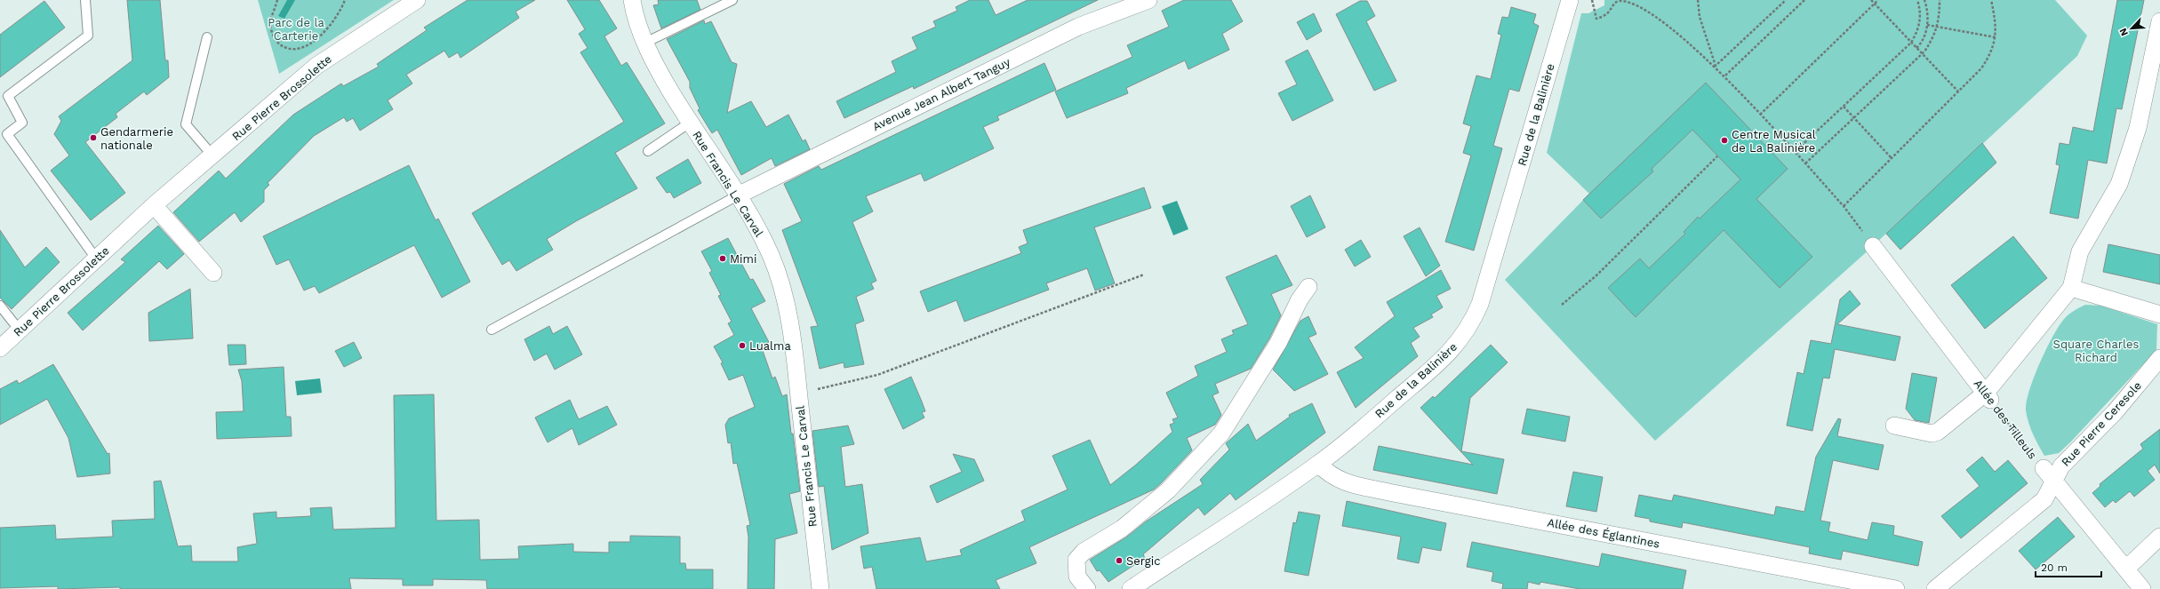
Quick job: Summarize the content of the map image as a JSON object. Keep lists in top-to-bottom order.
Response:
{
  "streets": {
    "street": [
      "Avenue Jean Albert Tanguy",
      "Rue Pierre Brossolette",
      "Rue de la Balinière",
      "Rue Francis Le Carval",
      "Allée des Tilleuls",
      "Rue Pierre Ceresole",
      "Allée des Églantines"
    ]
  },
  "crossings": [
    ["Avenue Jean Albert Tanguy", "Rue Francis Le Carval"],
    ["Rue de la Balinière", "Allée des Églantines"],
    ["Allée des Tilleuls", "Rue Pierre Ceresole"]
  ],
  "parks": ["Parc de la Carterie", "Square Charles Richard"],
  "places": [
    "Gendarmerie nationale",
    "Centre Musical de La Balinière",
    "Mimi",
    "Lualma",
    "Sergic"
  ],
  "scale_bar": "20 m",
  "north": "bottom left"
}
